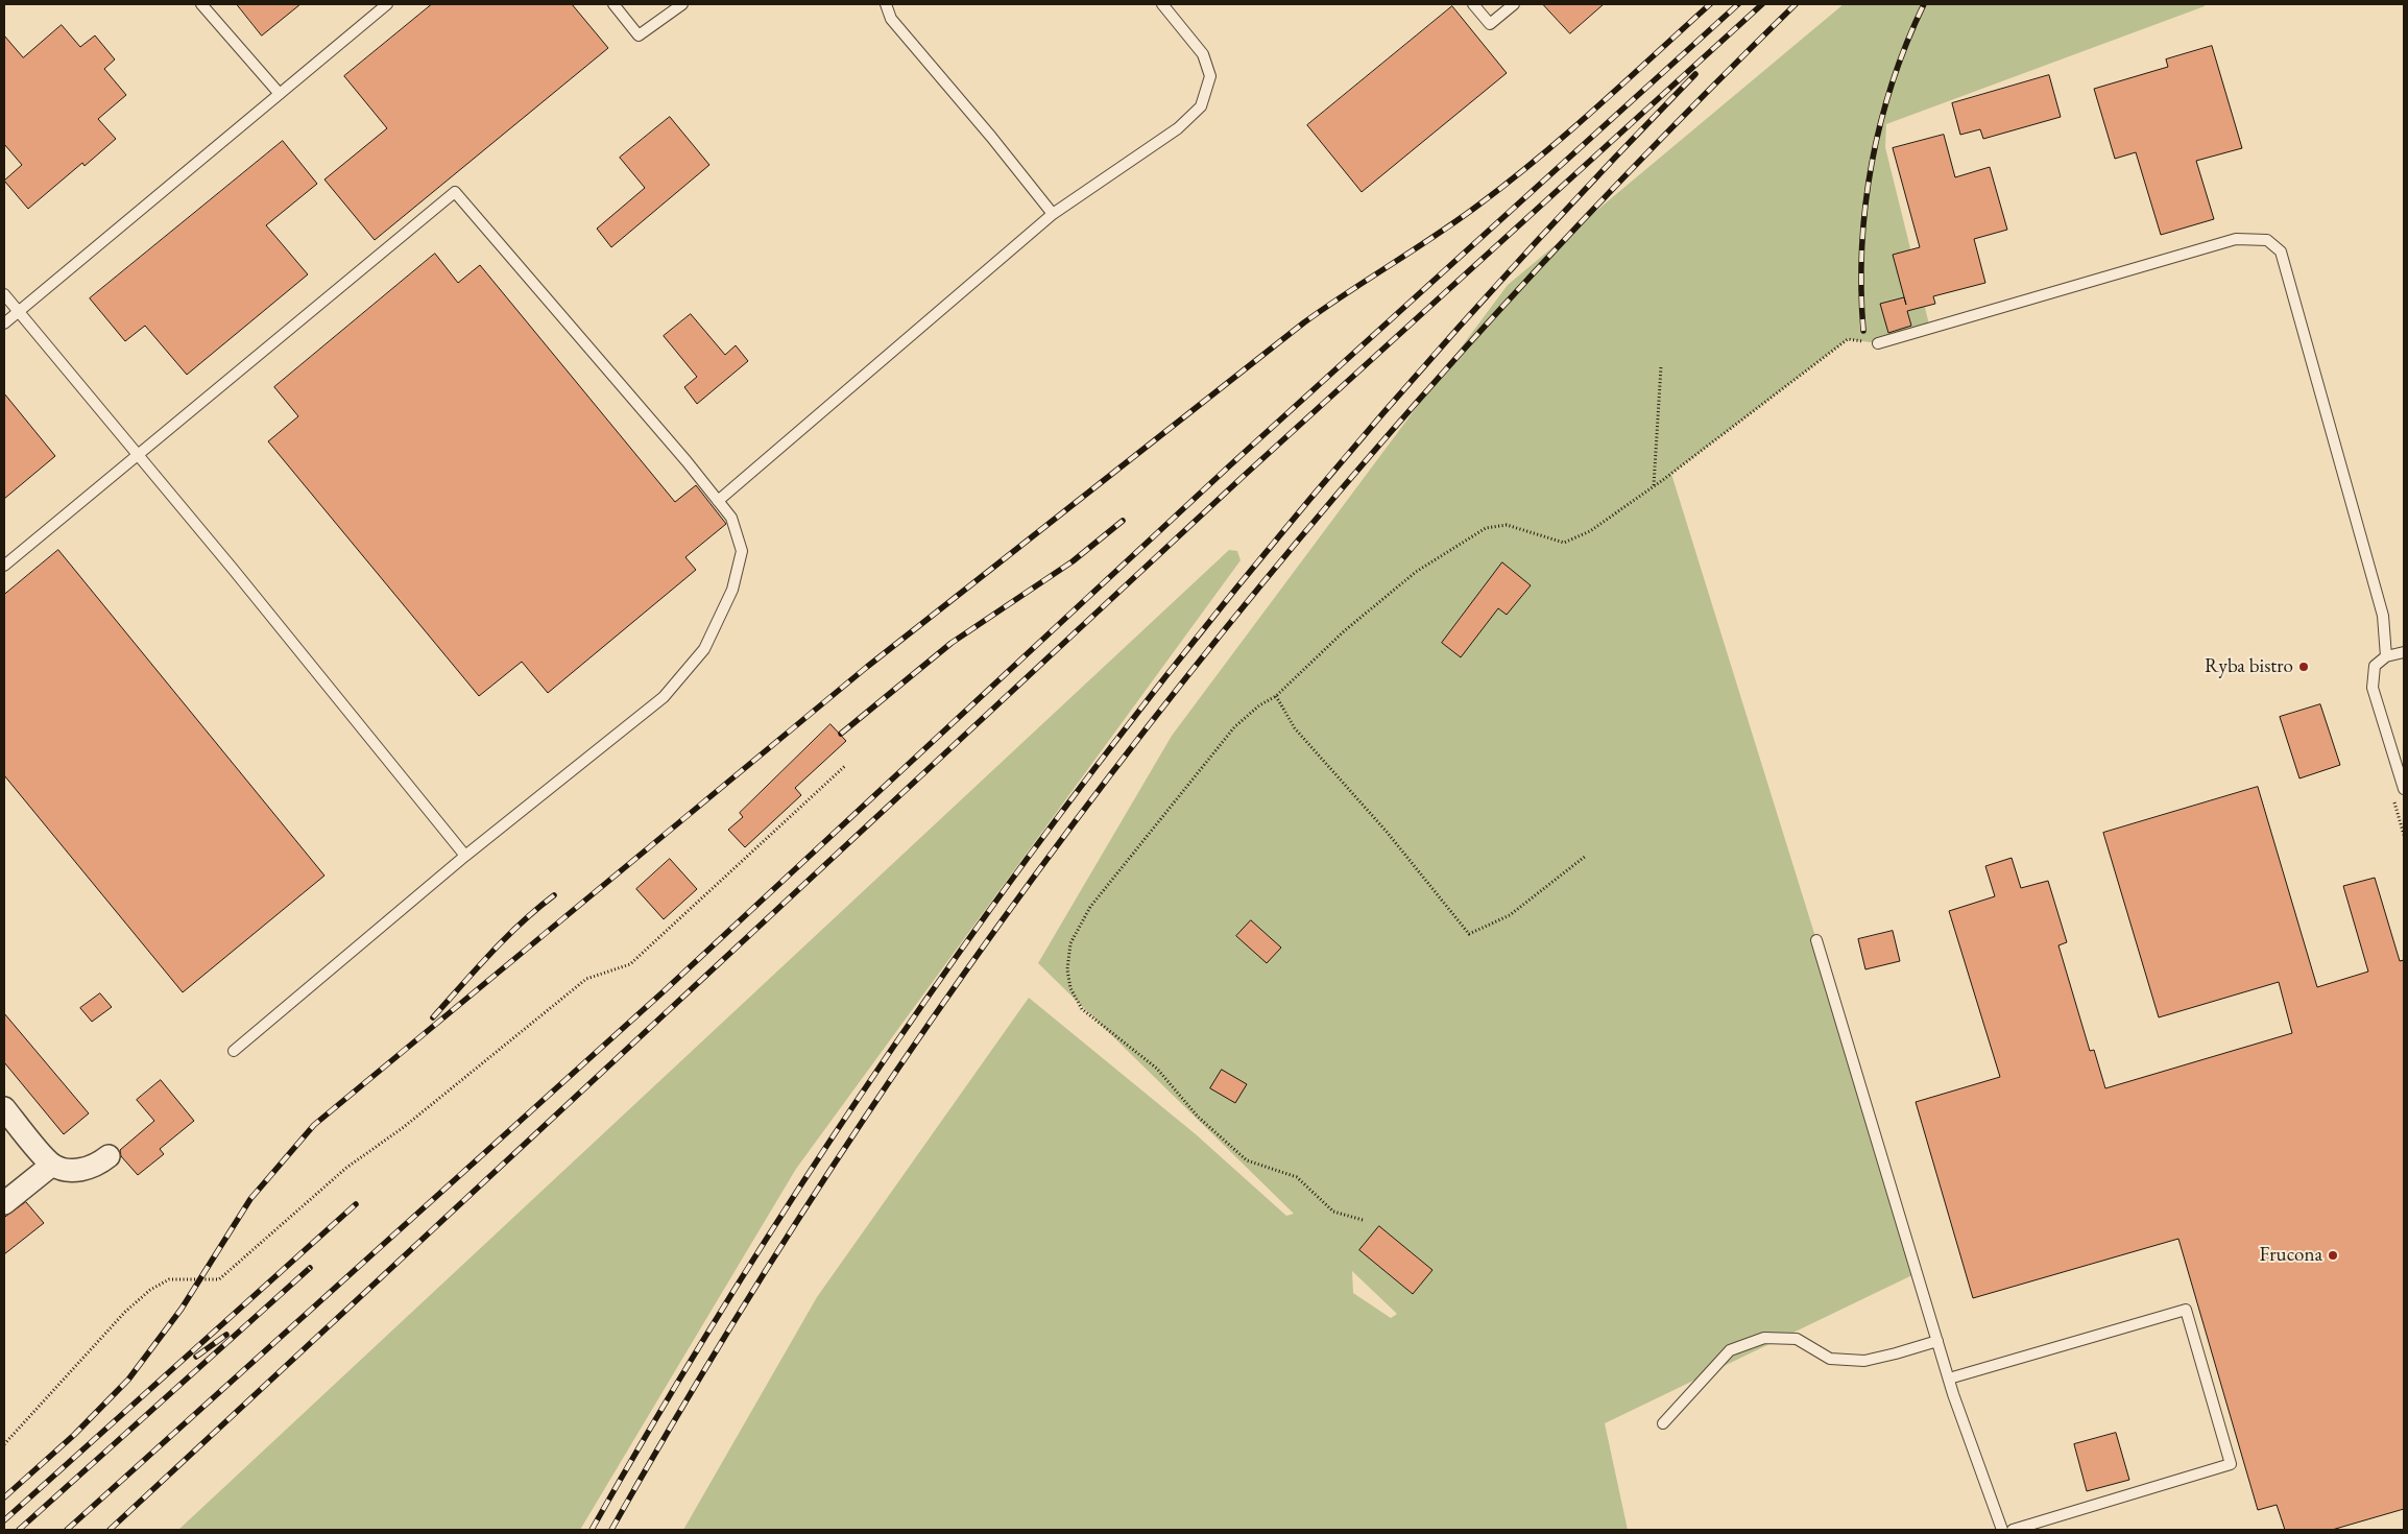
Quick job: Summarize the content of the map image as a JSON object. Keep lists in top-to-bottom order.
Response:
{
  "places": ["Ryba bistro", "Frucona"]
}
